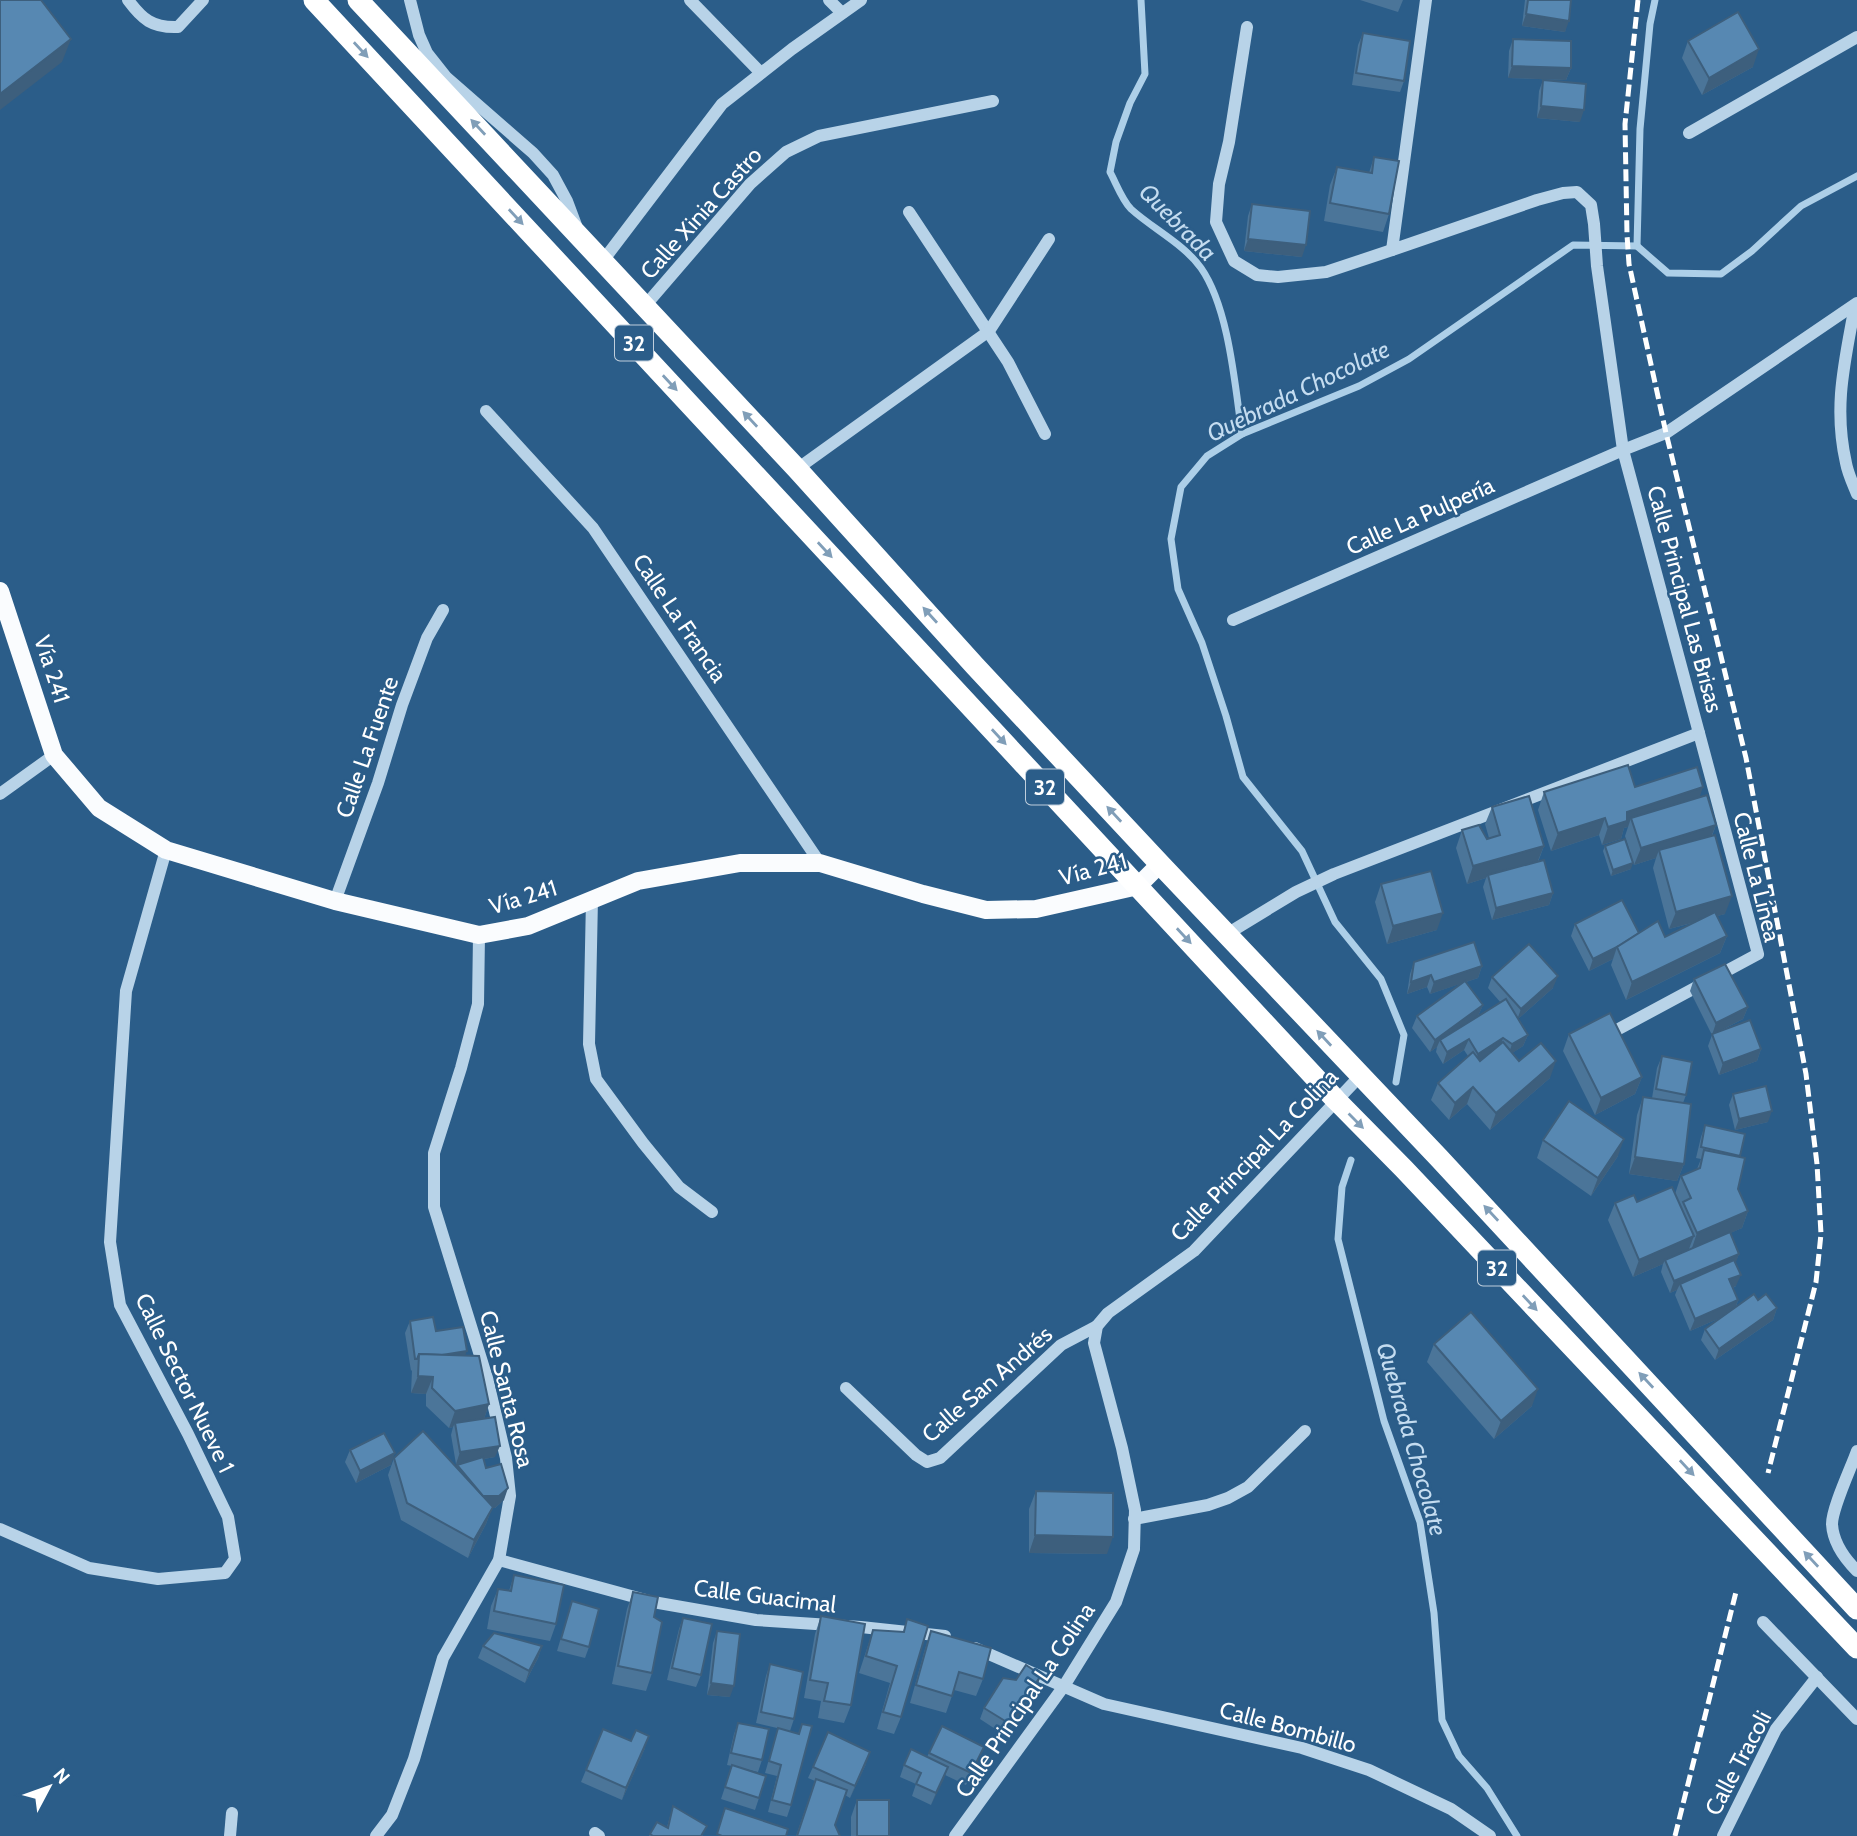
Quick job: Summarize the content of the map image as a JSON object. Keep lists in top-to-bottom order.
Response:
{
  "streets": {
    "highway": ["32"],
    "main road": ["Vía 241"],
    "street": [
      "Calle Xinia Castro",
      "Calle La Pulpería",
      "Calle Principal Las Brisas",
      "Calle La Francia",
      "Calle La Fuente",
      "Calle La Línea",
      "Calle Principal La Colina",
      "Calle Sector Nueve 1",
      "Calle San Andrés",
      "Calle Santa Rosa",
      "Calle Guacimal",
      "Calle Bombillo",
      "Calle Tracoli"
    ]
  },
  "crossings": [
    ["Calle Xinia Castro", "32"],
    ["32", "Calle Principal Las Brisas"],
    ["32", "Vía 241"],
    ["32", "Calle Principal La Colina"],
    ["Calle La Pulpería", "Calle Principal Las Brisas"],
    ["Calle Principal Las Brisas", "Calle La Línea"],
    ["Calle La Francia", "Vía 241"],
    ["Vía 241", "Calle La Fuente"],
    ["Vía 241", "Calle Sector Nueve 1"],
    ["Vía 241", "Calle Santa Rosa"],
    ["Calle Principal La Colina", "Calle San Andrés"],
    ["Calle Principal La Colina", "Calle Guacimal"],
    ["Calle Principal La Colina", "Calle Bombillo"],
    ["Calle Santa Rosa", "Calle Guacimal"],
    ["Calle Guacimal", "Calle Bombillo"]
  ],
  "water": ["Quebrada", "Quebrada Chocolate"],
  "north": "top right"
}
